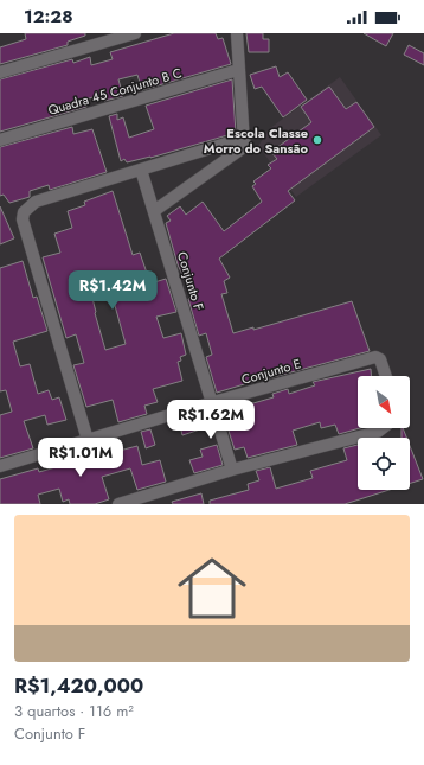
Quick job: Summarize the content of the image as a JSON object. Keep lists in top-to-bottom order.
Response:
{
  "streets": {
    "street": ["Quadra 45 Conjunto B C", "Conjunto F", "Conjunto E"]
  },
  "crossings": [
    ["Conjunto F", "Conjunto E"]
  ],
  "places": ["Escola Classe Morro do Sansão"],
  "north": "bottom right",
  "page": {
    "status": "12:28",
    "price": ["R$1.42M", "R$1.62M", "R$1.01M"],
    "list": [
      {
        "name": "R$1,420,000",
        "note": "3 quartos · 116 m² · Conjunto F"
      }
    ]
  }
}
